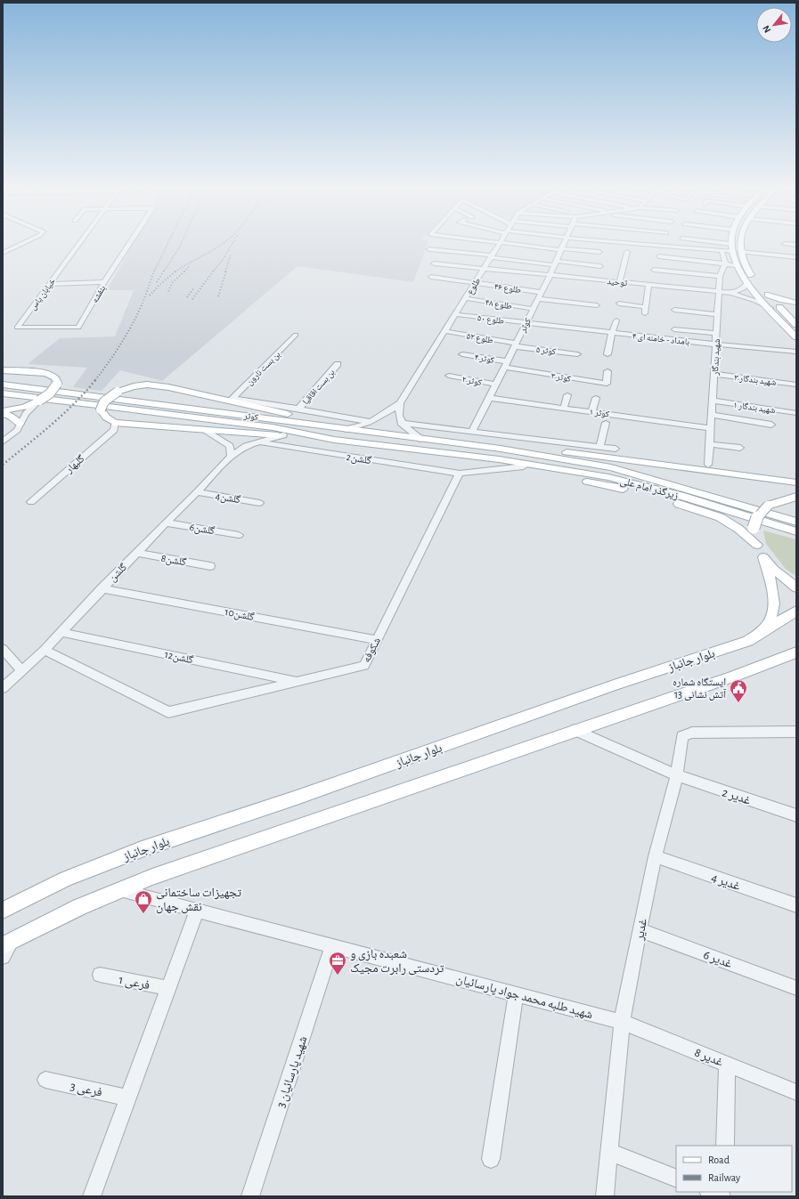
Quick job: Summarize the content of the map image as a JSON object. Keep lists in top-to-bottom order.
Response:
{
  "streets": {
    "main road": ["کوثر", "زیرگذر امام علی", "بلوار جانباز"],
    "street": [
      "توحید",
      "طلوع",
      "طلوع ۴۶",
      "خیابان یاس",
      "بنفشه",
      "طلوع ۴۸",
      "طلوع ۵۰",
      "طلوع ۵۲",
      "بامداد - خامنه ای ۴",
      "کوثر ۵",
      "شهید بندگار",
      "کوثر ۴",
      "بن بست نارون",
      "کوثر ۳",
      "شهید بندگار ۳",
      "کوثر ۲",
      "بن بست اقاقیا",
      "شهید بندگار ۱",
      "کوثر ۱",
      "گلشن2",
      "گلبهار",
      "گلشن4",
      "گلشن6",
      "گلشن8",
      "گلشن",
      "گلشن10",
      "شکوفه",
      "گلشن12",
      "غدیر 2",
      "غدیر 4",
      "غدیر",
      "غدیر 6",
      "فرعی 1",
      "شهید طلبه محمد جواد پارسائیان",
      "غدیر 8",
      "شهید پارسائیان 3",
      "فرعی 3"
    ]
  },
  "crossings": [
    ["توحید", "طلوع"],
    ["توحید", "کوثر"],
    ["توحید", "شهید بندگار"],
    ["طلوع", "طلوع ۴۶"],
    ["طلوع", "طلوع ۴۸"],
    ["طلوع", "طلوع ۵۰"],
    ["طلوع", "طلوع ۵۲"],
    ["طلوع ۴۶", "کوثر"],
    ["خیابان یاس", "بنفشه"],
    ["طلوع ۴۸", "کوثر"],
    ["طلوع ۵۰", "کوثر"],
    ["طلوع ۵۰", "بامداد - خامنه ای ۴"],
    ["کوثر", "طلوع ۵۲"],
    ["کوثر", "بامداد - خامنه ای ۴"],
    ["کوثر", "کوثر ۵"],
    ["کوثر", "کوثر ۴"],
    ["کوثر", "کوثر ۳"],
    ["کوثر", "کوثر ۲"],
    ["کوثر", "کوثر ۱"],
    ["کوثر", "زیرگذر امام علی"],
    ["طلوع ۵۲", "کوثر ۵"],
    ["بامداد - خامنه ای ۴", "شهید بندگار"],
    ["شهید بندگار", "شهید بندگار ۳"],
    ["شهید بندگار", "شهید بندگار ۱"],
    ["شهید بندگار", "کوثر ۱"],
    ["کوثر ۴", "کوثر ۳"],
    ["گلشن2", "گلشن"],
    ["گلشن2", "شکوفه"],
    ["گلشن4", "گلشن"],
    ["گلشن6", "گلشن"],
    ["گلشن8", "گلشن"],
    ["گلشن", "گلشن10"],
    ["گلشن", "شکوفه"],
    ["گلشن", "گلشن12"],
    ["گلشن10", "شکوفه"],
    ["شکوفه", "گلشن12"],
    ["غدیر 2", "غدیر"],
    ["غدیر 4", "غدیر"],
    ["غدیر", "غدیر 6"],
    ["غدیر", "شهید طلبه محمد جواد پارسائیان"],
    ["غدیر", "غدیر 8"],
    ["شهید طلبه محمد جواد پارسائیان", "غدیر 8"],
    ["شهید طلبه محمد جواد پارسائیان", "شهید پارسائیان 3"]
  ],
  "places": {
    "public building": ["ایستگاه شماره 13 آتش نشانی"],
    "shop": ["تجهیزات ساختمانی نقش جهان"],
    "office": ["شعبده بازی و تردستی رابرت مجیک"]
  },
  "legend": ["Road", "Railway"],
  "north": "bottom left"
}
